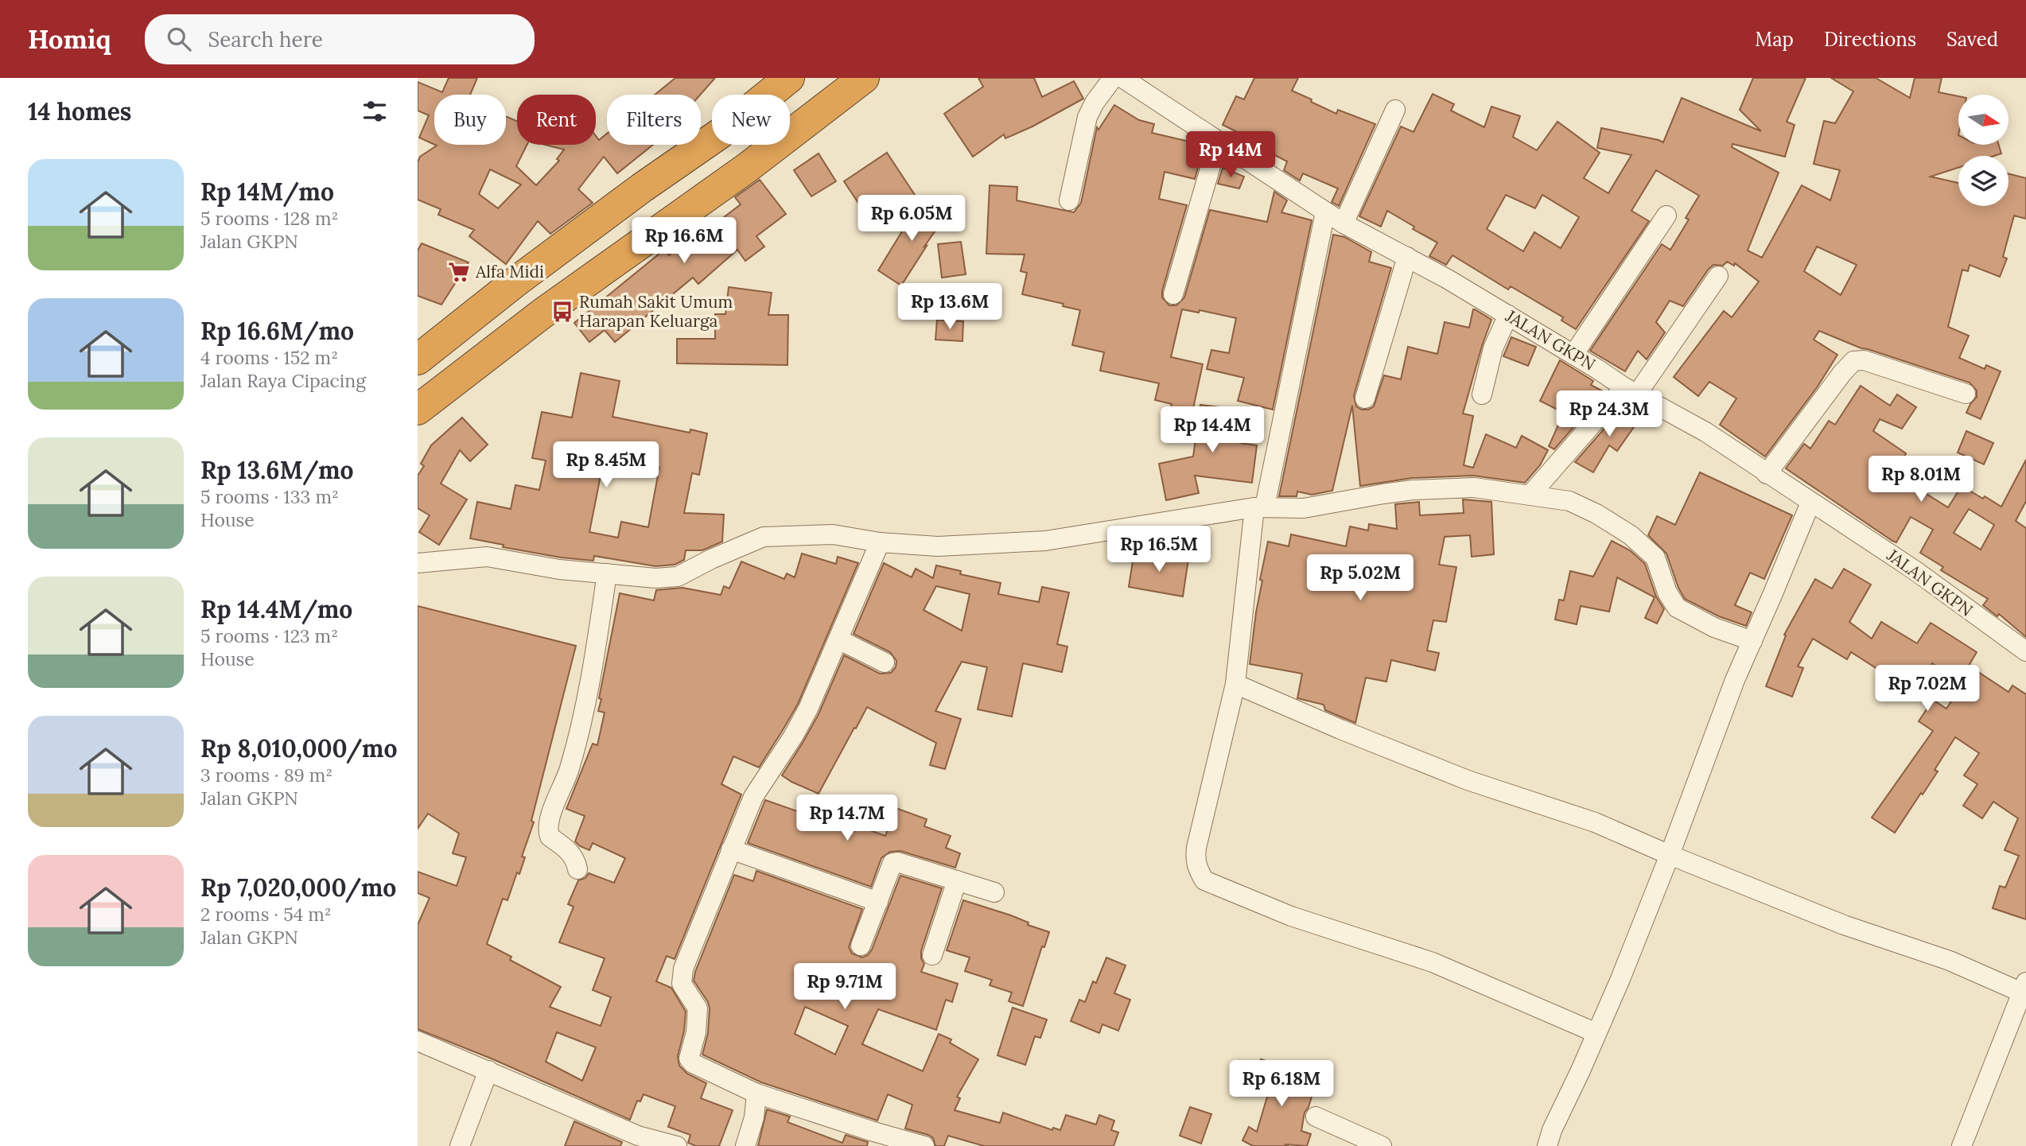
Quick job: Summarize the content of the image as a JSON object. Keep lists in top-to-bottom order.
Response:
{
  "streets": {
    "street": ["JALAN GKPN"]
  },
  "places": {
    "supermarket": ["Alfa Midi"],
    "bus stop": ["Rumah Sakit Umum Harapan Keluarga"]
  },
  "north": "right",
  "page": {
    "header": "Homiq",
    "search": "Search here",
    "nav": ["Map", "Directions", "Saved"],
    "heading": "14 homes",
    "chip": [
      "Buy",
      "Rent",
      "Filters",
      "New"
    ],
    "price": [
      "Rp 14M",
      "Rp 6.05M",
      "Rp 16.6M",
      "Rp 13.6M",
      "Rp 24.3M",
      "Rp 14.4M",
      "Rp 8.45M",
      "Rp 8.01M",
      "Rp 16.5M",
      "Rp 5.02M",
      "Rp 7.02M",
      "Rp 14.7M",
      "Rp 9.71M",
      "Rp 6.18M"
    ],
    "list": [
      {
        "name": "Rp 14M/mo",
        "note": "5 rooms · 128 m² · Jalan GKPN"
      },
      {
        "name": "Rp 16.6M/mo",
        "note": "4 rooms · 152 m² · Jalan Raya Cipacing"
      },
      {
        "name": "Rp 13.6M/mo",
        "note": "5 rooms · 133 m² · House"
      },
      {
        "name": "Rp 14.4M/mo",
        "note": "5 rooms · 123 m² · House"
      },
      {
        "name": "Rp 8,010,000/mo",
        "note": "3 rooms · 89 m² · Jalan GKPN"
      },
      {
        "name": "Rp 7,020,000/mo",
        "note": "2 rooms · 54 m² · Jalan GKPN"
      }
    ]
  }
}
